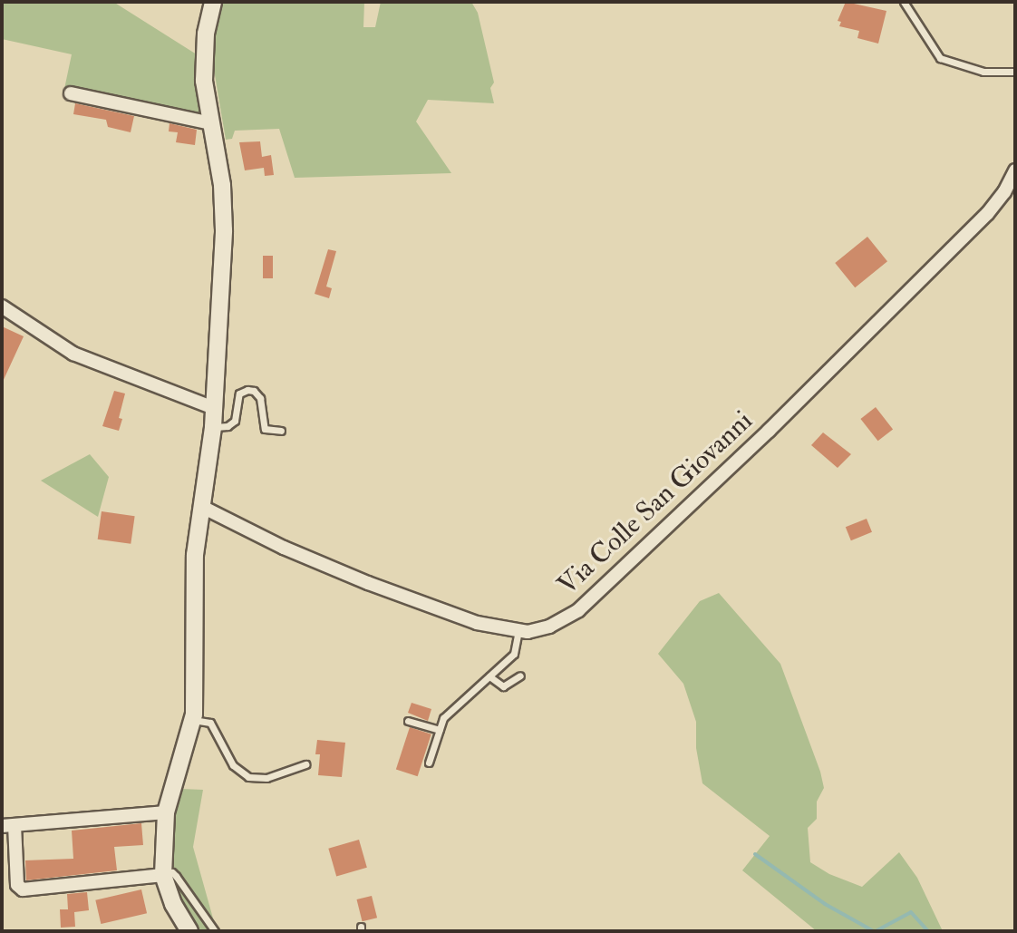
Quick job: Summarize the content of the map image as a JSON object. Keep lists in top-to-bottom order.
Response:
{
  "streets": {
    "street": ["Via Colle San Giovanni"]
  }
}
